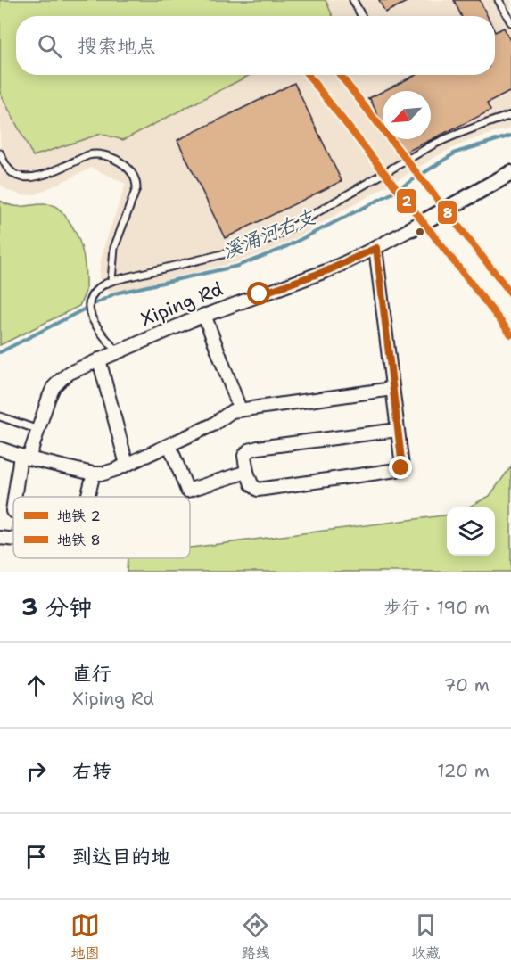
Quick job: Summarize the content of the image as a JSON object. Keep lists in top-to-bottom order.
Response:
{
  "streets": {
    "street": ["Xiping Rd"]
  },
  "water": ["溪涌河右支"],
  "lines": ["metro line 2", "metro line 8"],
  "legend": ["地铁 2", "地铁 8"],
  "north": "bottom left",
  "page": {
    "search": "搜索地点",
    "heading": ["3 分钟", "步行 · 190 m"],
    "list": [
      ["直行", "Xiping Rd", "70 m"],
      ["右转", "120 m"],
      "到达目的地"
    ],
    "nav": ["地图", "路线", "收藏"]
  }
}
